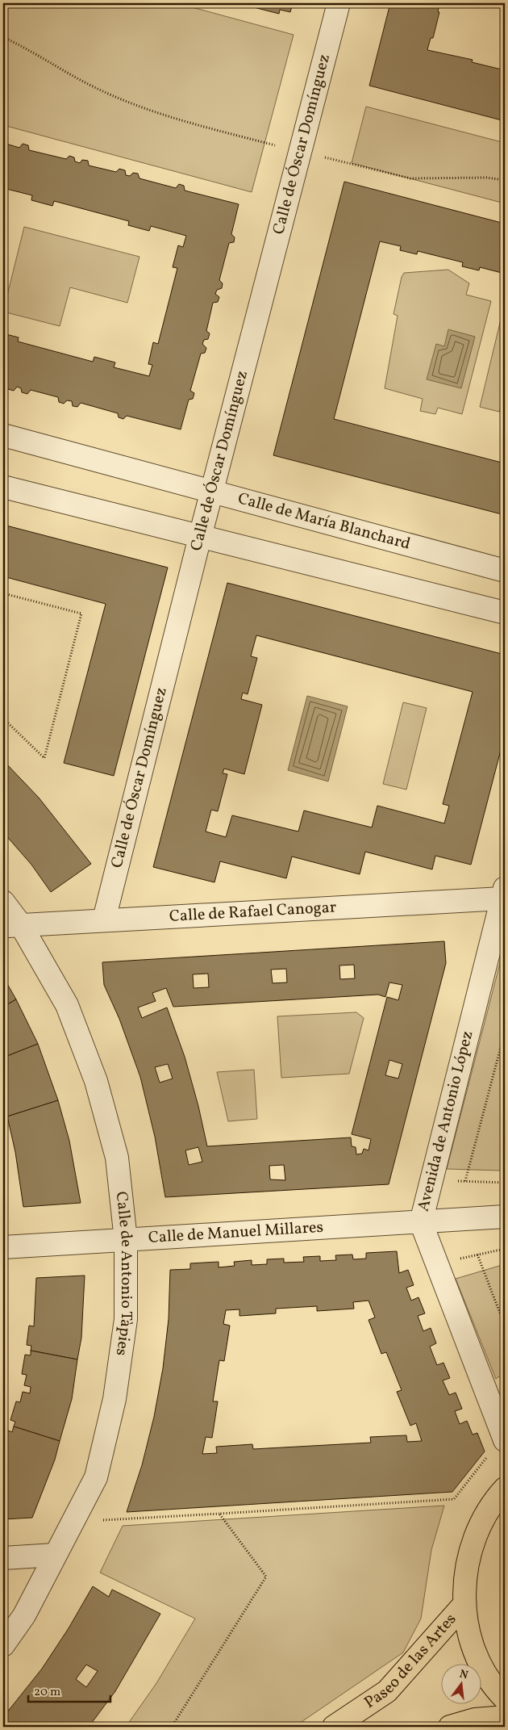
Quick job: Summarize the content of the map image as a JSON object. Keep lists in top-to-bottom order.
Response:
{
  "streets": {
    "main road": ["Paseo de las Artes"],
    "street": [
      "Calle de Óscar Domínguez",
      "Calle de María Blanchard",
      "Calle de Rafael Canogar",
      "Avenida de Antonio López",
      "Calle de Manuel Millares",
      "Calle de Antonio Tàpies"
    ]
  },
  "crossings": [
    ["Calle de Óscar Domínguez", "Calle de María Blanchard"],
    ["Calle de Óscar Domínguez", "Calle de Rafael Canogar"],
    ["Calle de Rafael Canogar", "Avenida de Antonio López"],
    ["Calle de Rafael Canogar", "Calle de Antonio Tàpies"],
    ["Avenida de Antonio López", "Calle de Manuel Millares"],
    ["Calle de Manuel Millares", "Calle de Antonio Tàpies"]
  ],
  "scale_bar": "20 m",
  "north": "top"
}
